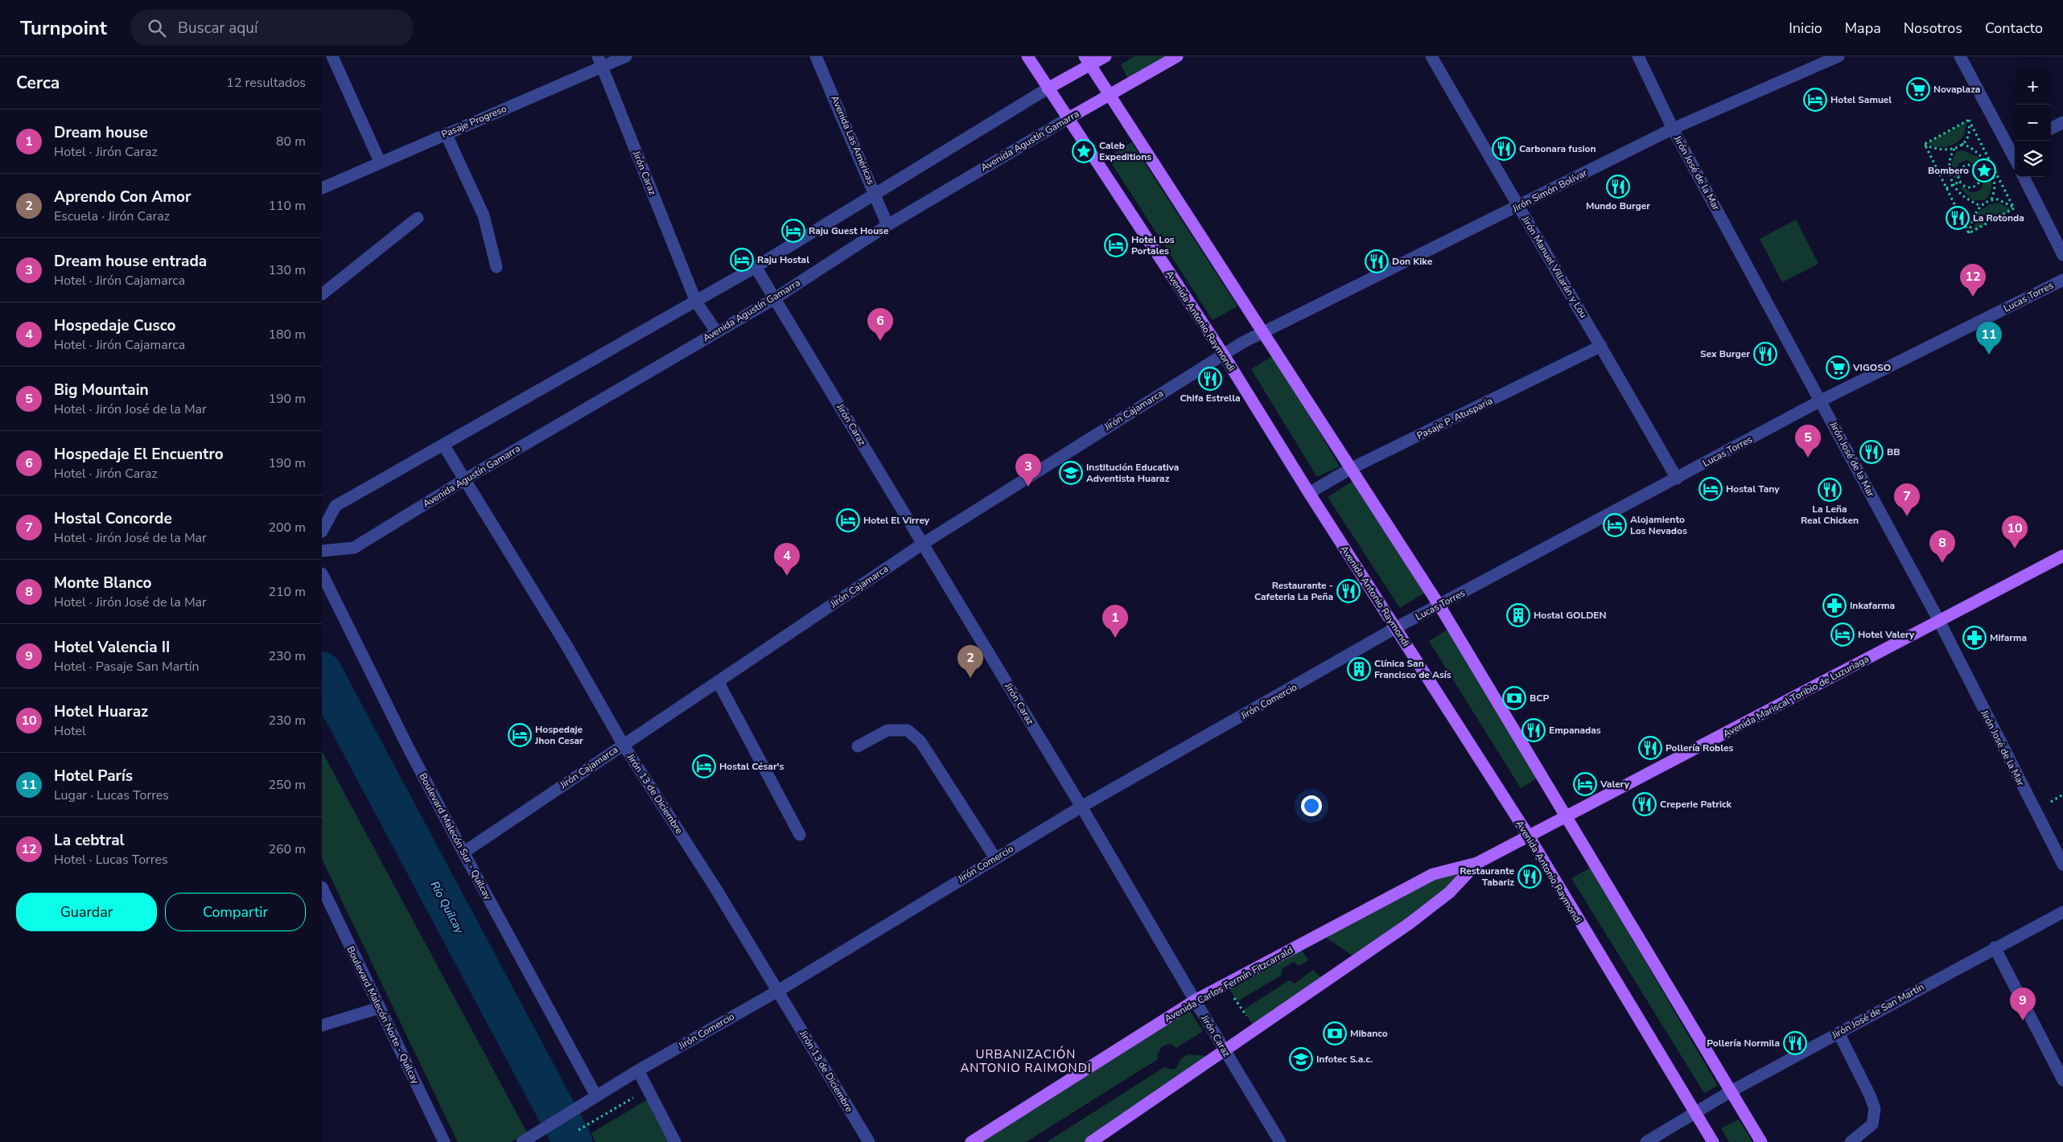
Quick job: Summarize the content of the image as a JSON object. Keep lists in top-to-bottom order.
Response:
{
  "streets": {
    "main road": [
      "Avenida Agustín Gamarra",
      "Avenida Antonio Raymondi",
      "Avenida Mariscal Toribio de Luzuriaga",
      "Avenida Carlos Fermín Fitzcarrald"
    ],
    "street": [
      "Pasaje Progreso",
      "Avenida Las Américas",
      "Jirón Caraz",
      "Jirón José de la Mar",
      "Jirón Simón Bolívar",
      "Jirón Manuel Villarán y Lou",
      "Lucas Torres",
      "Jirón Cajamarca",
      "Pasaje P. Atusparia",
      "Jirón Comercio",
      "Jirón 13 de Diciembre",
      "Boulevard Malecón Sur - Quilcay",
      "Jirón José de San Martín",
      "Boulevard Malecón Norte - Quilcay"
    ]
  },
  "crossings": [
    ["Pasaje Progreso", "Jirón Caraz"],
    ["Avenida Las Américas", "Avenida Agustín Gamarra"],
    ["Avenida Agustín Gamarra", "Jirón Caraz"],
    ["Avenida Agustín Gamarra", "Avenida Antonio Raymondi"],
    ["Avenida Agustín Gamarra", "Jirón 13 de Diciembre"],
    ["Jirón Caraz", "Jirón Cajamarca"],
    ["Jirón Caraz", "Jirón Comercio"],
    ["Jirón Caraz", "Avenida Carlos Fermín Fitzcarrald"],
    ["Jirón José de la Mar", "Jirón Simón Bolívar"],
    ["Jirón José de la Mar", "Lucas Torres"],
    ["Jirón José de la Mar", "Avenida Mariscal Toribio de Luzuriaga"],
    ["Jirón Simón Bolívar", "Jirón Manuel Villarán y Lou"],
    ["Jirón Simón Bolívar", "Jirón Cajamarca"],
    ["Jirón Manuel Villarán y Lou", "Lucas Torres"],
    ["Jirón Manuel Villarán y Lou", "Pasaje P. Atusparia"],
    ["Lucas Torres", "Avenida Antonio Raymondi"],
    ["Lucas Torres", "Jirón Comercio"],
    ["Avenida Antonio Raymondi", "Jirón Cajamarca"],
    ["Avenida Antonio Raymondi", "Pasaje P. Atusparia"],
    ["Avenida Antonio Raymondi", "Avenida Mariscal Toribio de Luzuriaga"],
    ["Avenida Antonio Raymondi", "Jirón Comercio"],
    ["Avenida Antonio Raymondi", "Avenida Carlos Fermín Fitzcarrald"],
    ["Avenida Antonio Raymondi", "Jirón José de San Martín"],
    ["Jirón Cajamarca", "Jirón 13 de Diciembre"],
    ["Jirón Cajamarca", "Boulevard Malecón Sur - Quilcay"],
    ["Avenida Mariscal Toribio de Luzuriaga", "Avenida Carlos Fermín Fitzcarrald"],
    ["Jirón Comercio", "Jirón 13 de Diciembre"],
    ["Jirón Comercio", "Boulevard Malecón Sur - Quilcay"]
  ],
  "districts": ["URBANIZACIÓN ANTONIO RAIMONDI"],
  "water": ["Río Quilcay"],
  "places": {
    "supermarket": ["Novaplaza", "VIGOSO"],
    "hotel": [
      "Hotel Samuel",
      "Raju Guest House",
      "Hotel Los Portales",
      "Raju Hostal",
      "Hostal Tany",
      "Hotel El Virrey",
      "Alojamiento Los Nevados",
      "Hotel Valery",
      "Hospedaje Jhon Cesar",
      "Hostal César's",
      "Valery"
    ],
    "restaurant": [
      "Carbonara fusion",
      "Mundo Burger",
      "La Rotonda",
      "Don Kike",
      "Sex Burger",
      "Chifa Estrella",
      "BB",
      "La Leña Real Chicken",
      "Restaurante - Cafeteria La Peña",
      "Empanadas",
      "Pollería Robles",
      "Creperie Patrick",
      "Restaurante Tabariz",
      "Pollería Normila"
    ],
    "place": ["Caleb Expeditions", "Bombero"],
    "school or university": ["Institución Educativa Adventista Huaraz", "Infotec S.a.c."],
    "pharmacy": ["Inkafarma", "Mifarma"],
    "building": ["Hostal GOLDEN", "Clínica San Francisco de Asís"],
    "bank": ["BCP", "Mibanco"]
  },
  "page": {
    "header": "Turnpoint",
    "search": "Buscar aquí",
    "nav": [
      "Inicio",
      "Mapa",
      "Nosotros",
      "Contacto"
    ],
    "heading": ["Cerca", "12 resultados"],
    "map_buttons": ["+", "−"],
    "list": [
      {
        "mark": "1",
        "name": "Dream house",
        "note": "Hotel · Jirón Caraz",
        "value": "80 m"
      },
      {
        "mark": "2",
        "name": "Aprendo Con Amor",
        "note": "Escuela · Jirón Caraz",
        "value": "110 m"
      },
      {
        "mark": "3",
        "name": "Dream house entrada",
        "note": "Hotel · Jirón Cajamarca",
        "value": "130 m"
      },
      {
        "mark": "4",
        "name": "Hospedaje Cusco",
        "note": "Hotel · Jirón Cajamarca",
        "value": "180 m"
      },
      {
        "mark": "5",
        "name": "Big Mountain",
        "note": "Hotel · Jirón José de la Mar",
        "value": "190 m"
      },
      {
        "mark": "6",
        "name": "Hospedaje El Encuentro",
        "note": "Hotel · Jirón Caraz",
        "value": "190 m"
      },
      {
        "mark": "7",
        "name": "Hostal Concorde",
        "note": "Hotel · Jirón José de la Mar",
        "value": "200 m"
      },
      {
        "mark": "8",
        "name": "Monte Blanco",
        "note": "Hotel · Jirón José de la Mar",
        "value": "210 m"
      },
      {
        "mark": "9",
        "name": "Hotel Valencia II",
        "note": "Hotel · Pasaje San Martín",
        "value": "230 m"
      },
      {
        "mark": "10",
        "name": "Hotel Huaraz",
        "note": "Hotel",
        "value": "230 m"
      },
      {
        "mark": "11",
        "name": "Hotel París",
        "note": "Lugar · Lucas Torres",
        "value": "250 m"
      },
      {
        "mark": "12",
        "name": "La cebtral",
        "note": "Hotel · Lucas Torres",
        "value": "260 m"
      }
    ],
    "pins": [
      "12",
      "6",
      "11",
      "5",
      "3",
      "7",
      "10",
      "8",
      "4",
      "1",
      "2",
      "9"
    ],
    "buttons": ["Guardar", "Compartir"]
  }
}
